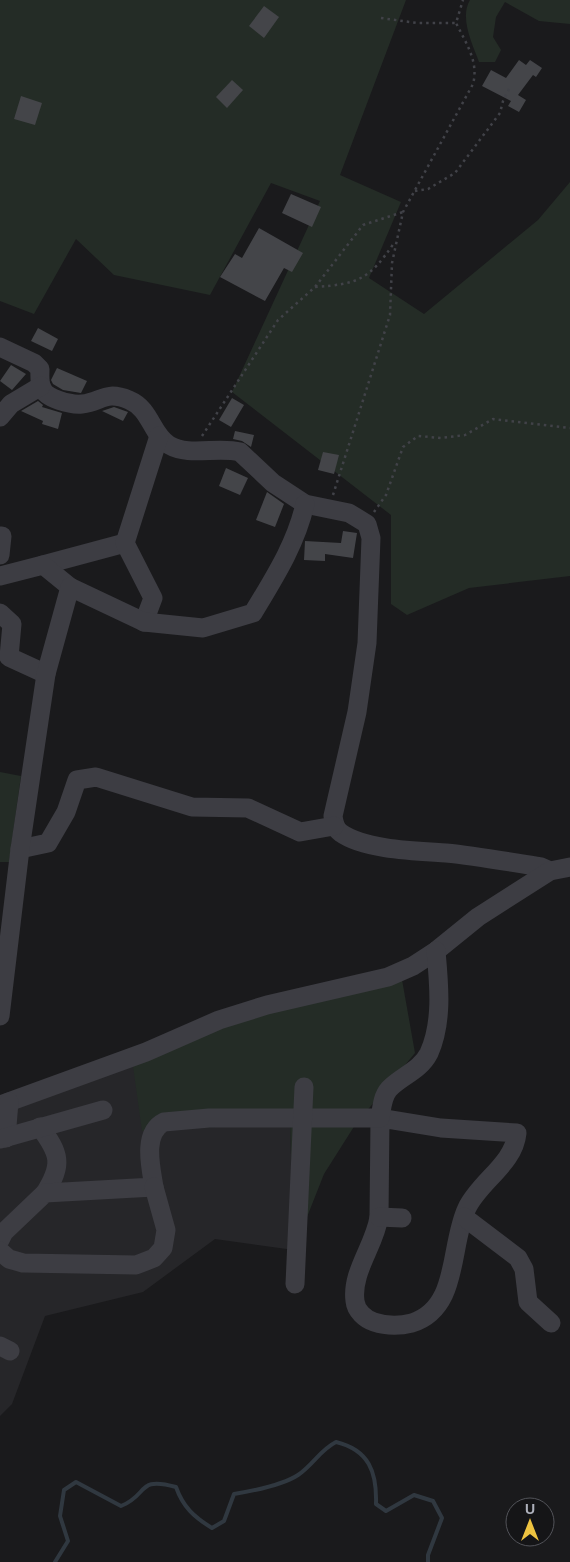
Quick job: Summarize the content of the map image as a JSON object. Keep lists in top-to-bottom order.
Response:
{
  "north": "top"
}
